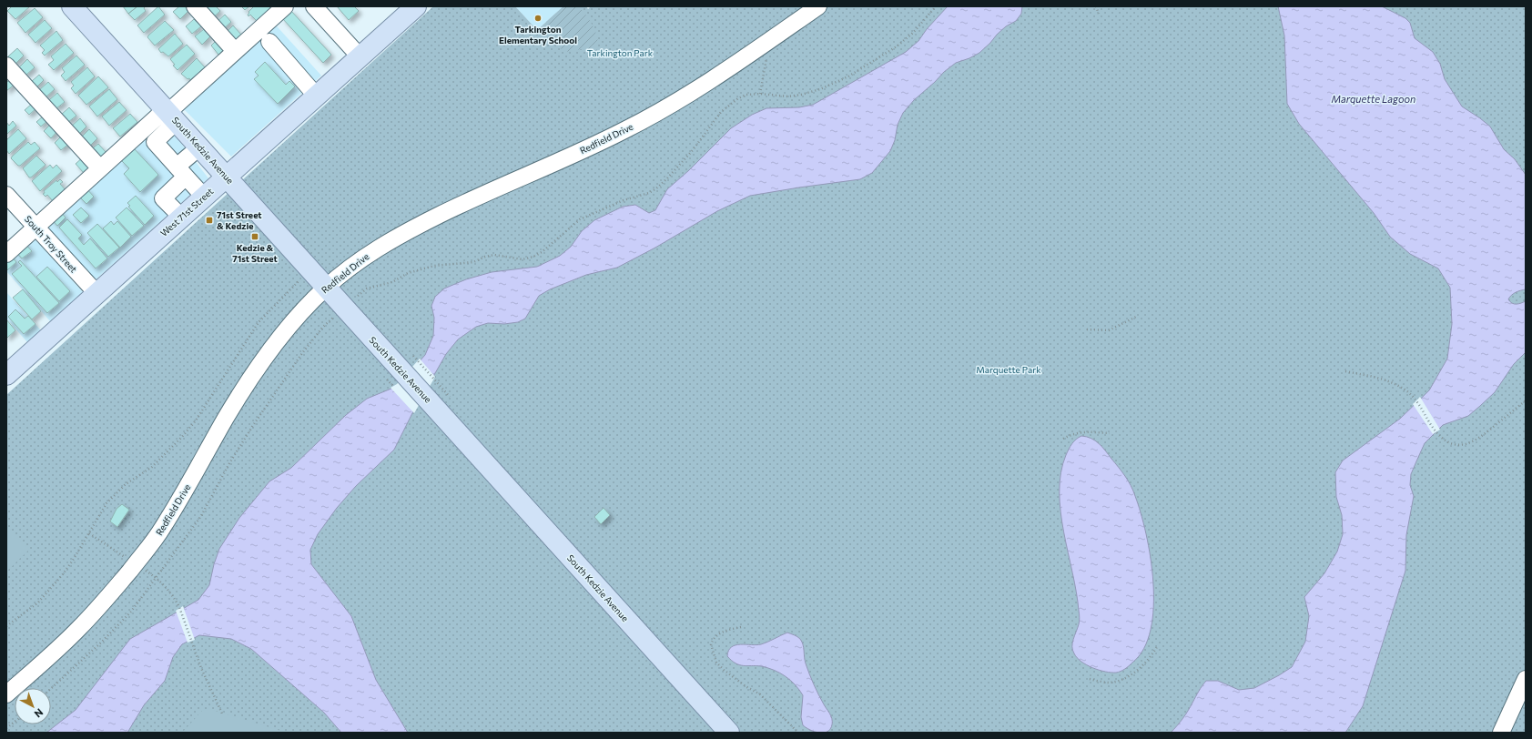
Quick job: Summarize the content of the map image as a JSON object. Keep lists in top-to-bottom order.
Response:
{
  "streets": {
    "main road": ["South Kedzie Avenue", "West 71st Street"],
    "street": ["Redfield Drive", "South Troy Street"]
  },
  "crossings": [
    ["Redfield Drive", "South Kedzie Avenue"],
    ["South Kedzie Avenue", "West 71st Street"],
    ["West 71st Street", "South Troy Street"]
  ],
  "water": ["Marquette Lagoon"],
  "parks": ["Tarkington Park", "Marquette Park"],
  "places": {
    "other": ["Tarkington Elementary School"],
    "transit": ["71st Street & Kedzie", "Kedzie & 71st Street"]
  },
  "north": "bottom right"
}
